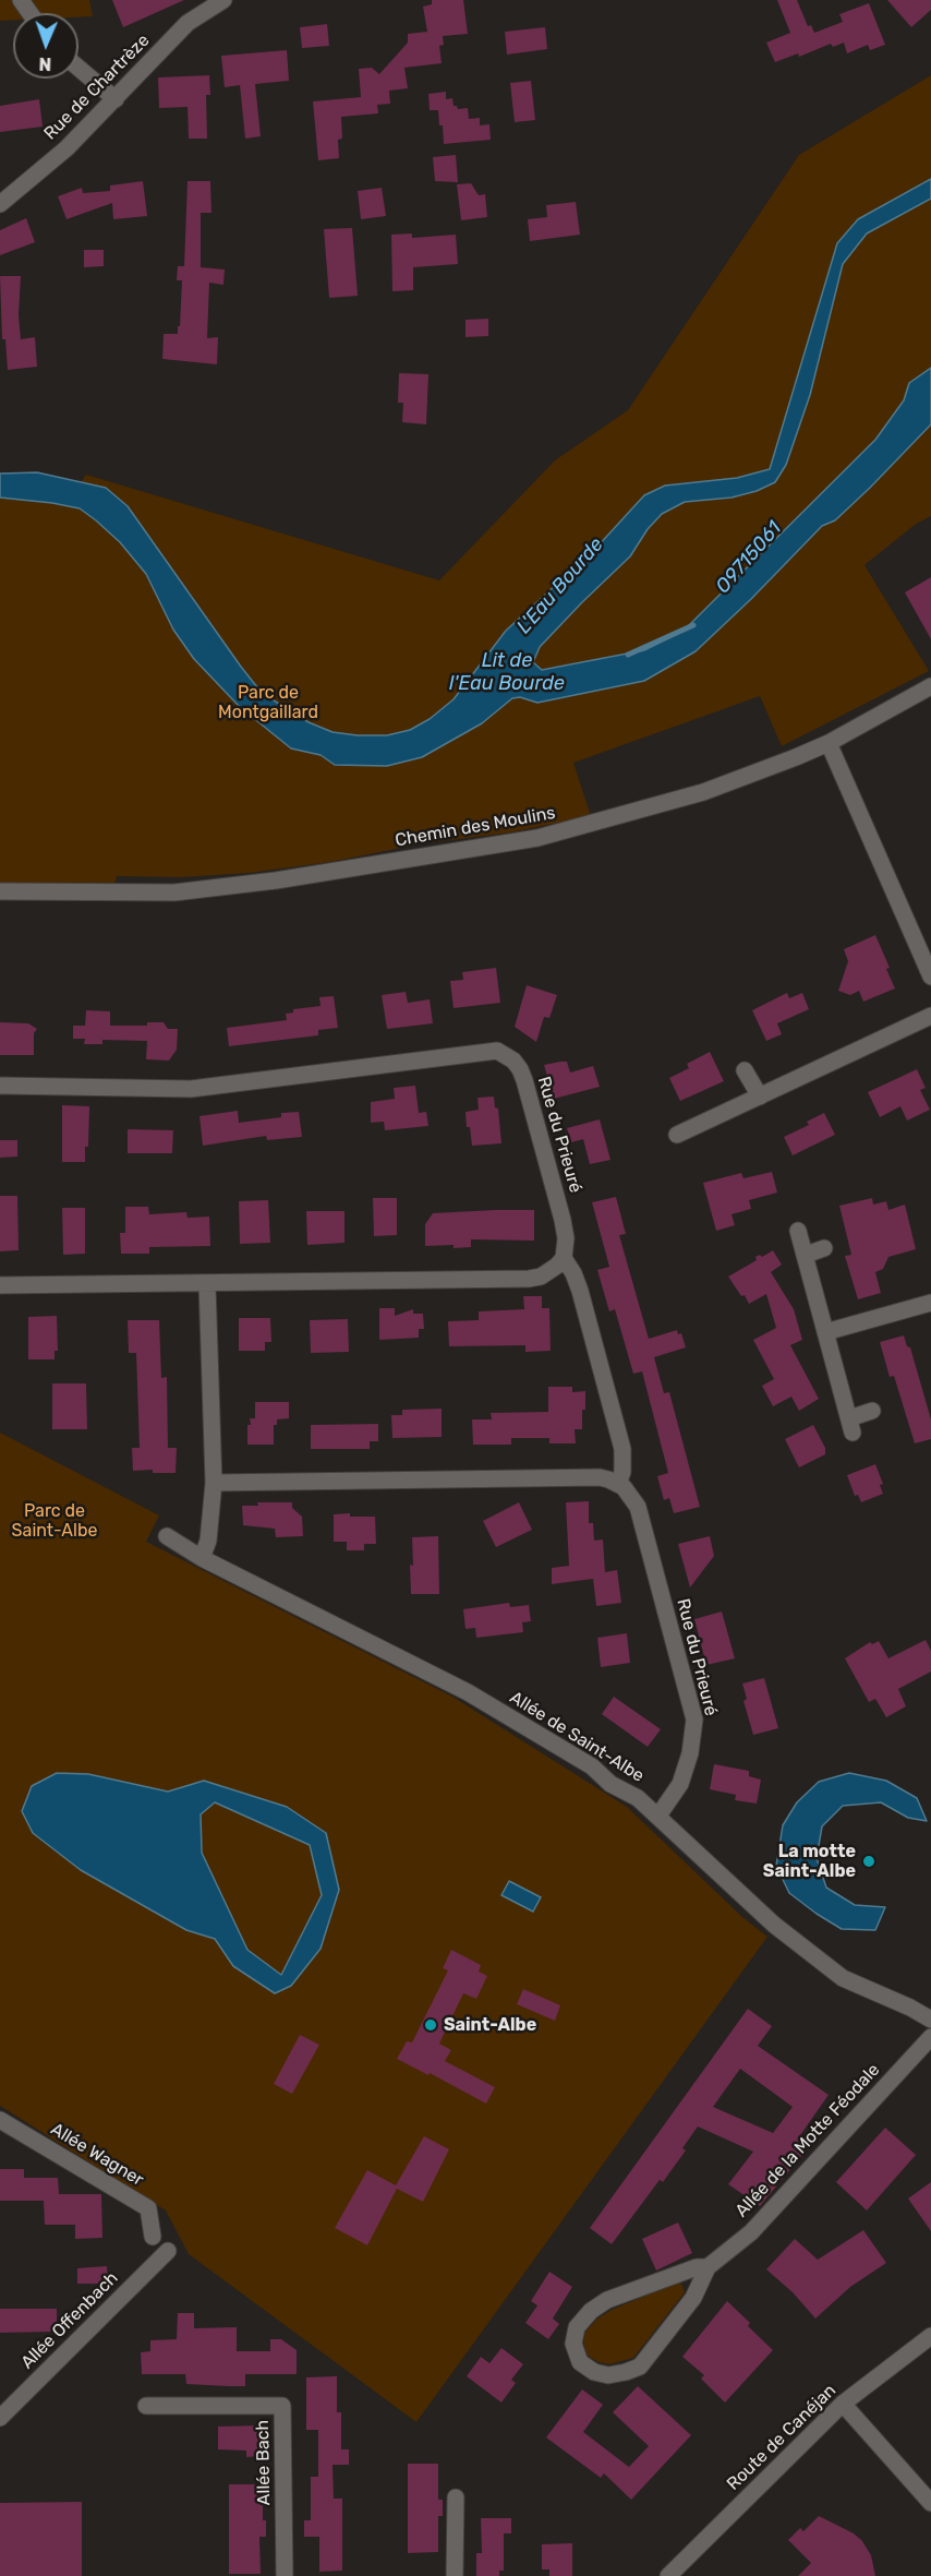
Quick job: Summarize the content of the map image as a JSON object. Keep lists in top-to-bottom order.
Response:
{
  "streets": {
    "street": [
      "Rue de Chartrèze",
      "Chemin des Moulins",
      "Rue du Prieuré",
      "Allée de Saint-Albe",
      "Allée de la Motte Féodale",
      "Allée Wagner",
      "Allée Offenbach",
      "Route de Canéjan",
      "Allée Bach"
    ]
  },
  "crossings": [
    ["Rue du Prieuré", "Allée de Saint-Albe"]
  ],
  "water": ["O9715061", "L'Eau Bourde", "Lit de l'Eau Bourde"],
  "parks": ["Parc de Montgaillard", "Parc de Saint-Albe"],
  "places": ["La motte Saint-Albe", "Saint-Albe"],
  "north": "bottom"
}
